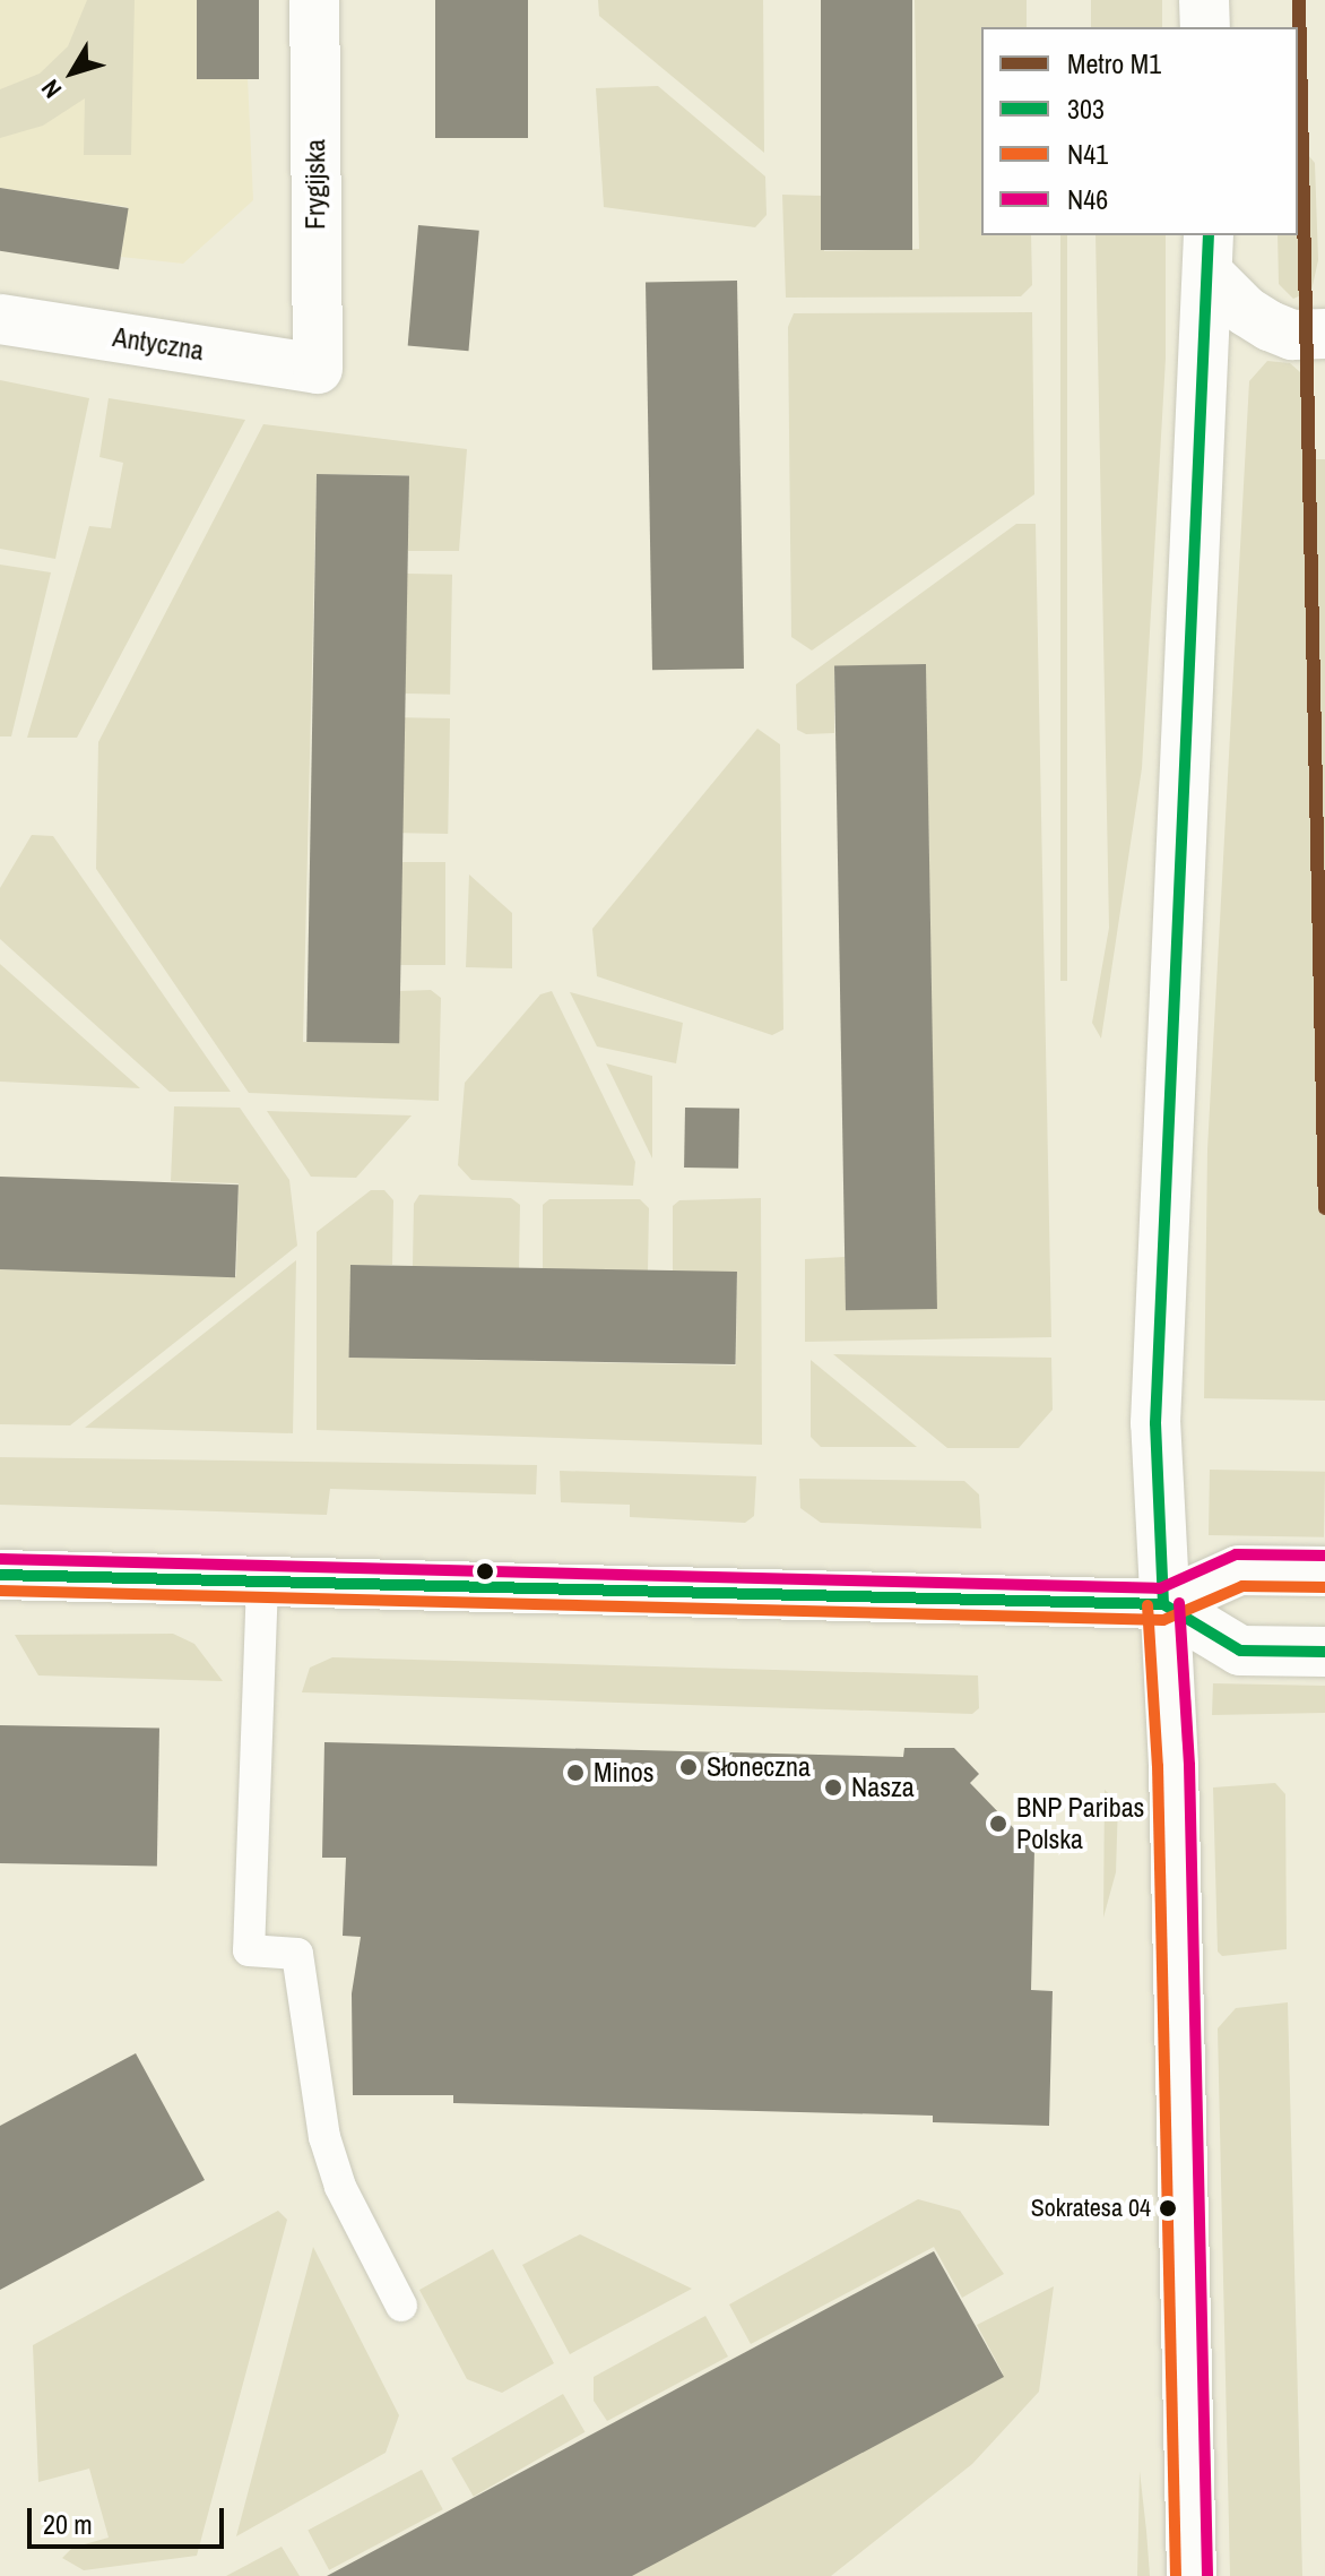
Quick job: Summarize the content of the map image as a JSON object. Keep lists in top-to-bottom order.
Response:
{
  "streets": {
    "main road": ["Frygijska", "Antyczna"]
  },
  "crossings": [
    ["Frygijska", "Antyczna"]
  ],
  "places": [
    "Słoneczna",
    "Minos",
    "Nasza",
    "BNP Paribas Polska",
    "Sokratesa 04"
  ],
  "lines": [
    "metro line M1",
    "transit line 303",
    "transit line N46",
    "transit line N41"
  ],
  "legend": [
    "Metro M1",
    "303",
    "N41",
    "N46"
  ],
  "scale_bar": "20 m",
  "north": "bottom left"
}
